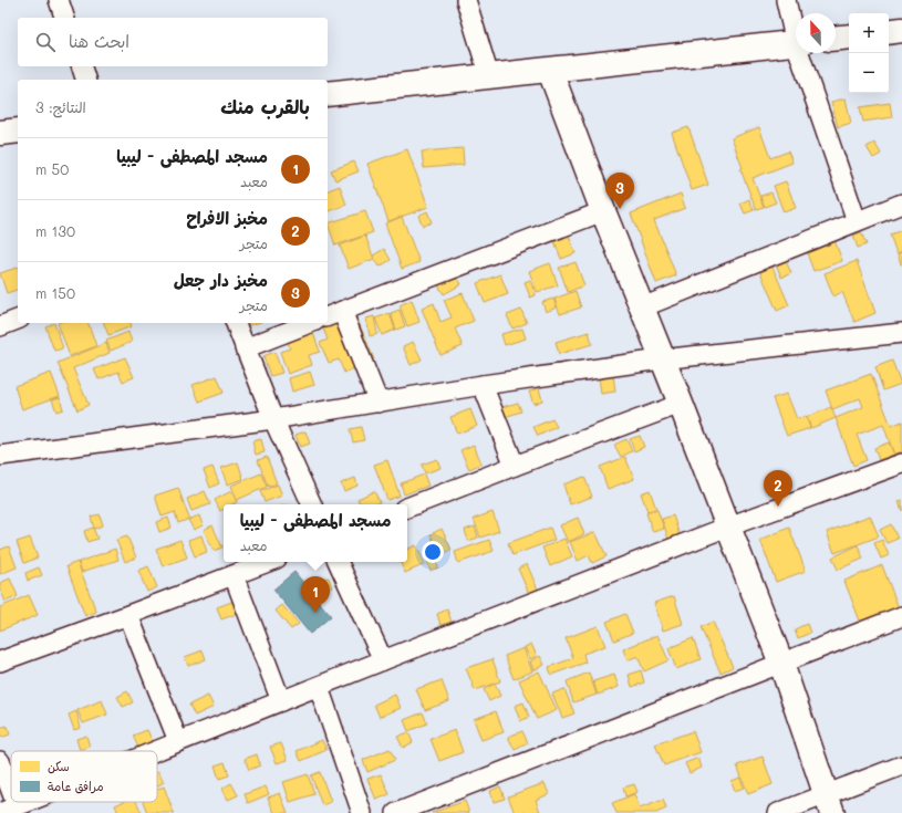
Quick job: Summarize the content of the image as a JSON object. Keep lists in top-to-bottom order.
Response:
{
  "legend": ["سكن", "مرافق عامة"],
  "north": "top",
  "page": {
    "map_buttons": ["+", "−"],
    "search": "ابحث هنا",
    "heading": ["بالقرب منك", "النتائج: 3"],
    "list": [
      {
        "mark": "1",
        "name": "مسجد المصطفى - ليبيا",
        "note": "معبد",
        "value": "50 m"
      },
      {
        "mark": "2",
        "name": "مخبز الافراح",
        "note": "متجر",
        "value": "130 m"
      },
      {
        "mark": "3",
        "name": "مخبز دار جعل",
        "note": "متجر",
        "value": "150 m"
      }
    ],
    "pins": ["3", "2", "1"],
    "popup": ["مسجد المصطفى - ليبيا", "معبد"]
  }
}
